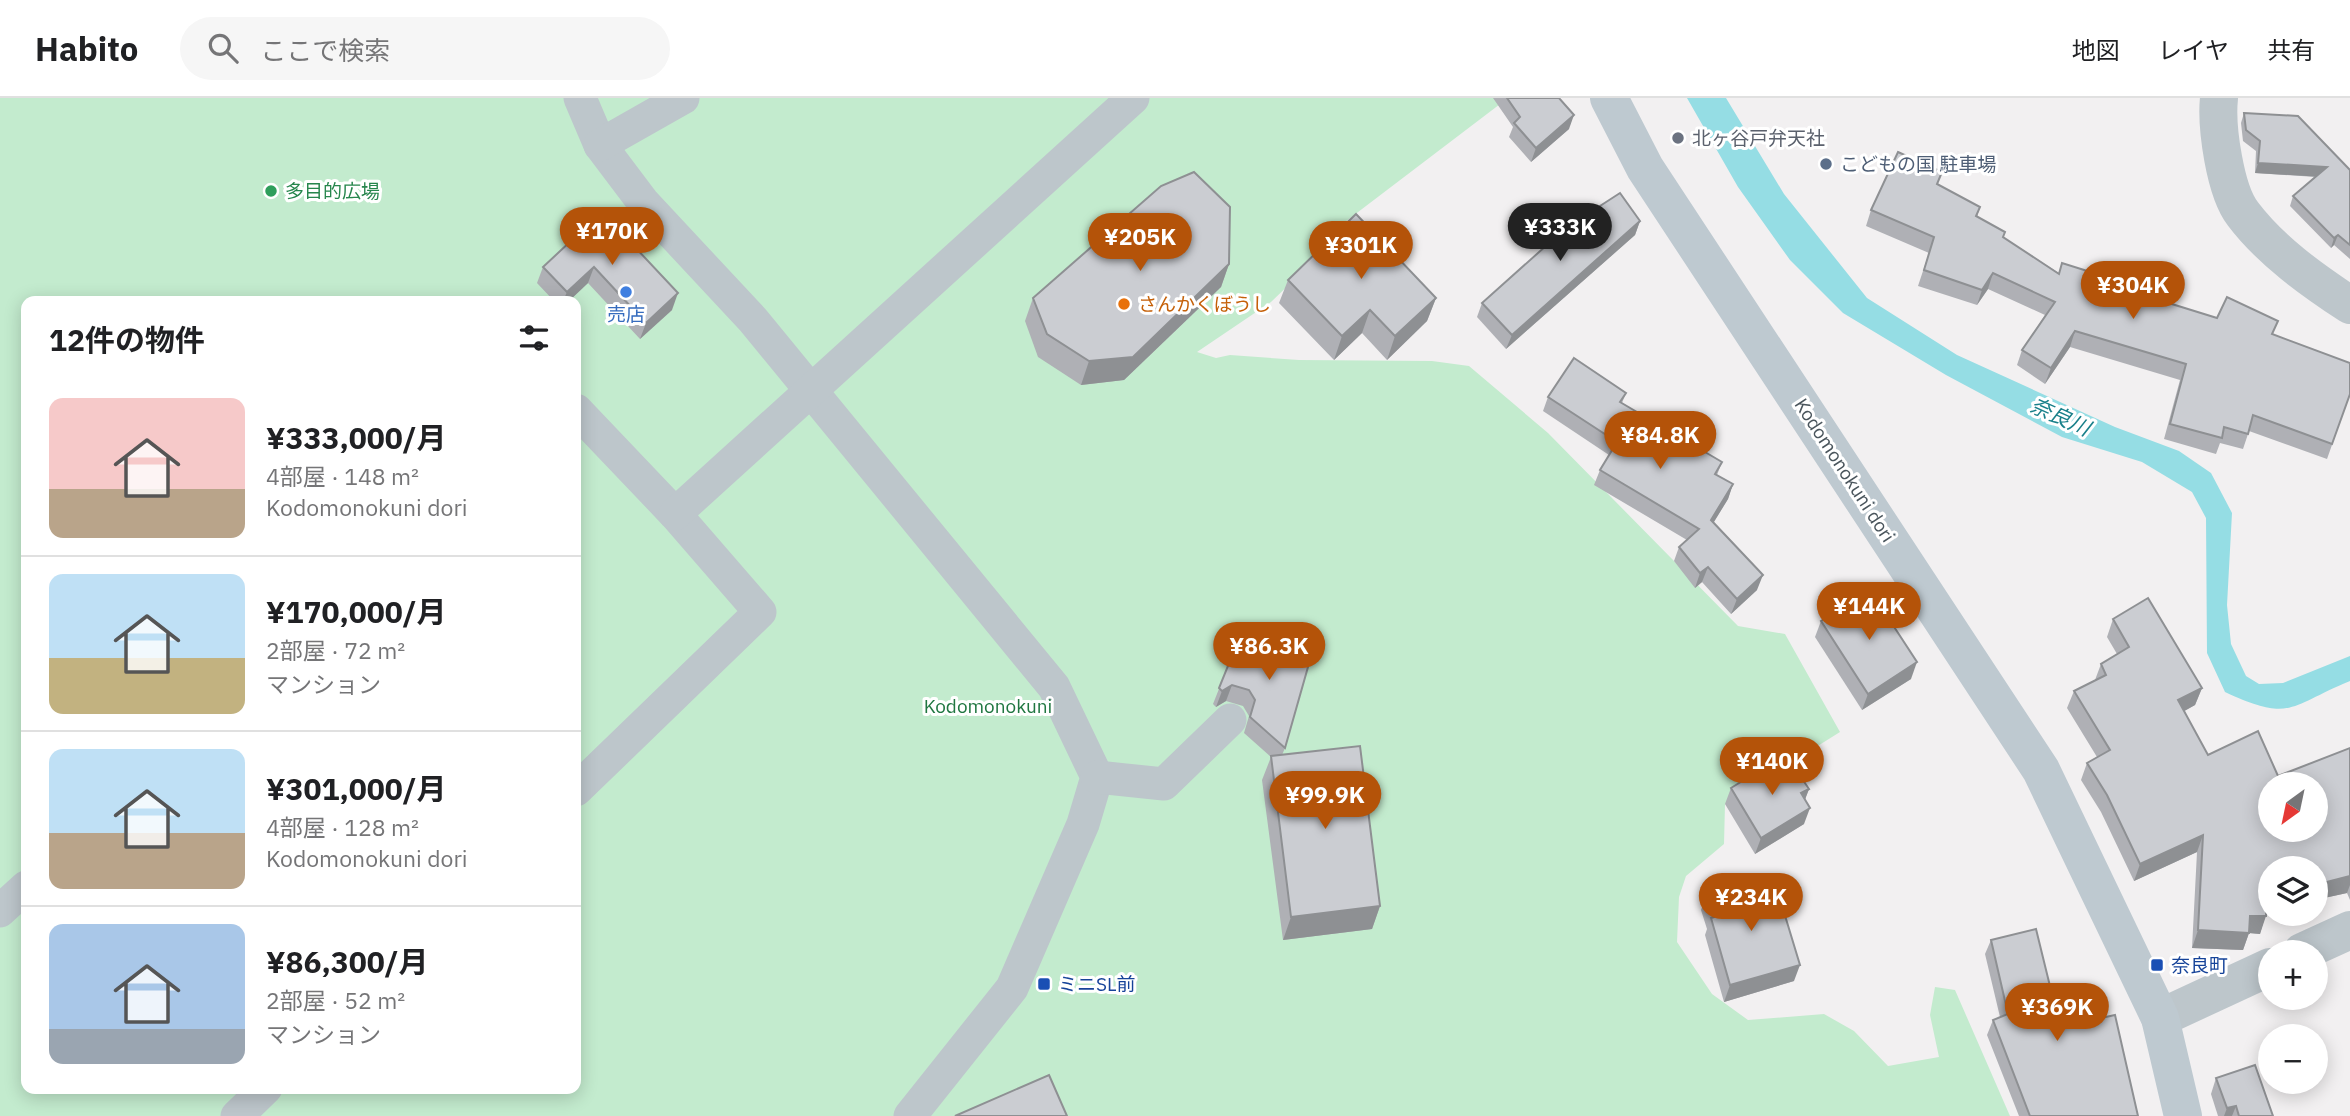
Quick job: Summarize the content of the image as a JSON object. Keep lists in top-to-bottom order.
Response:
{
  "streets": {
    "main road": ["Kodomonokuni dori"]
  },
  "water": ["奈良川"],
  "parks": ["Kodomonokuni"],
  "places": {
    "other": [
      "北ヶ谷戸弁天社",
      "こどもの国 駐車場",
      "多目的広場",
      "売店",
      "さんかくぼうし"
    ],
    "transit": ["奈良町", "ミニSL前"]
  },
  "north": "bottom left",
  "page": {
    "header": "Habito",
    "search": "ここで検索",
    "nav": ["地図", "レイヤ", "共有"],
    "price": [
      "¥333K",
      "¥170K",
      "¥205K",
      "¥301K",
      "¥304K",
      "¥84.8K",
      "¥144K",
      "¥86.3K",
      "¥140K",
      "¥99.9K",
      "¥234K",
      "¥369K"
    ],
    "heading": "12件の物件",
    "list": [
      {
        "name": "¥333,000/月",
        "note": "4部屋 · 148 m² · Kodomonokuni dori"
      },
      {
        "name": "¥170,000/月",
        "note": "2部屋 · 72 m² · マンション"
      },
      {
        "name": "¥301,000/月",
        "note": "4部屋 · 128 m² · Kodomonokuni dori"
      },
      {
        "name": "¥86,300/月",
        "note": "2部屋 · 52 m² · マンション"
      }
    ],
    "map_buttons": ["+", "−"]
  }
}
